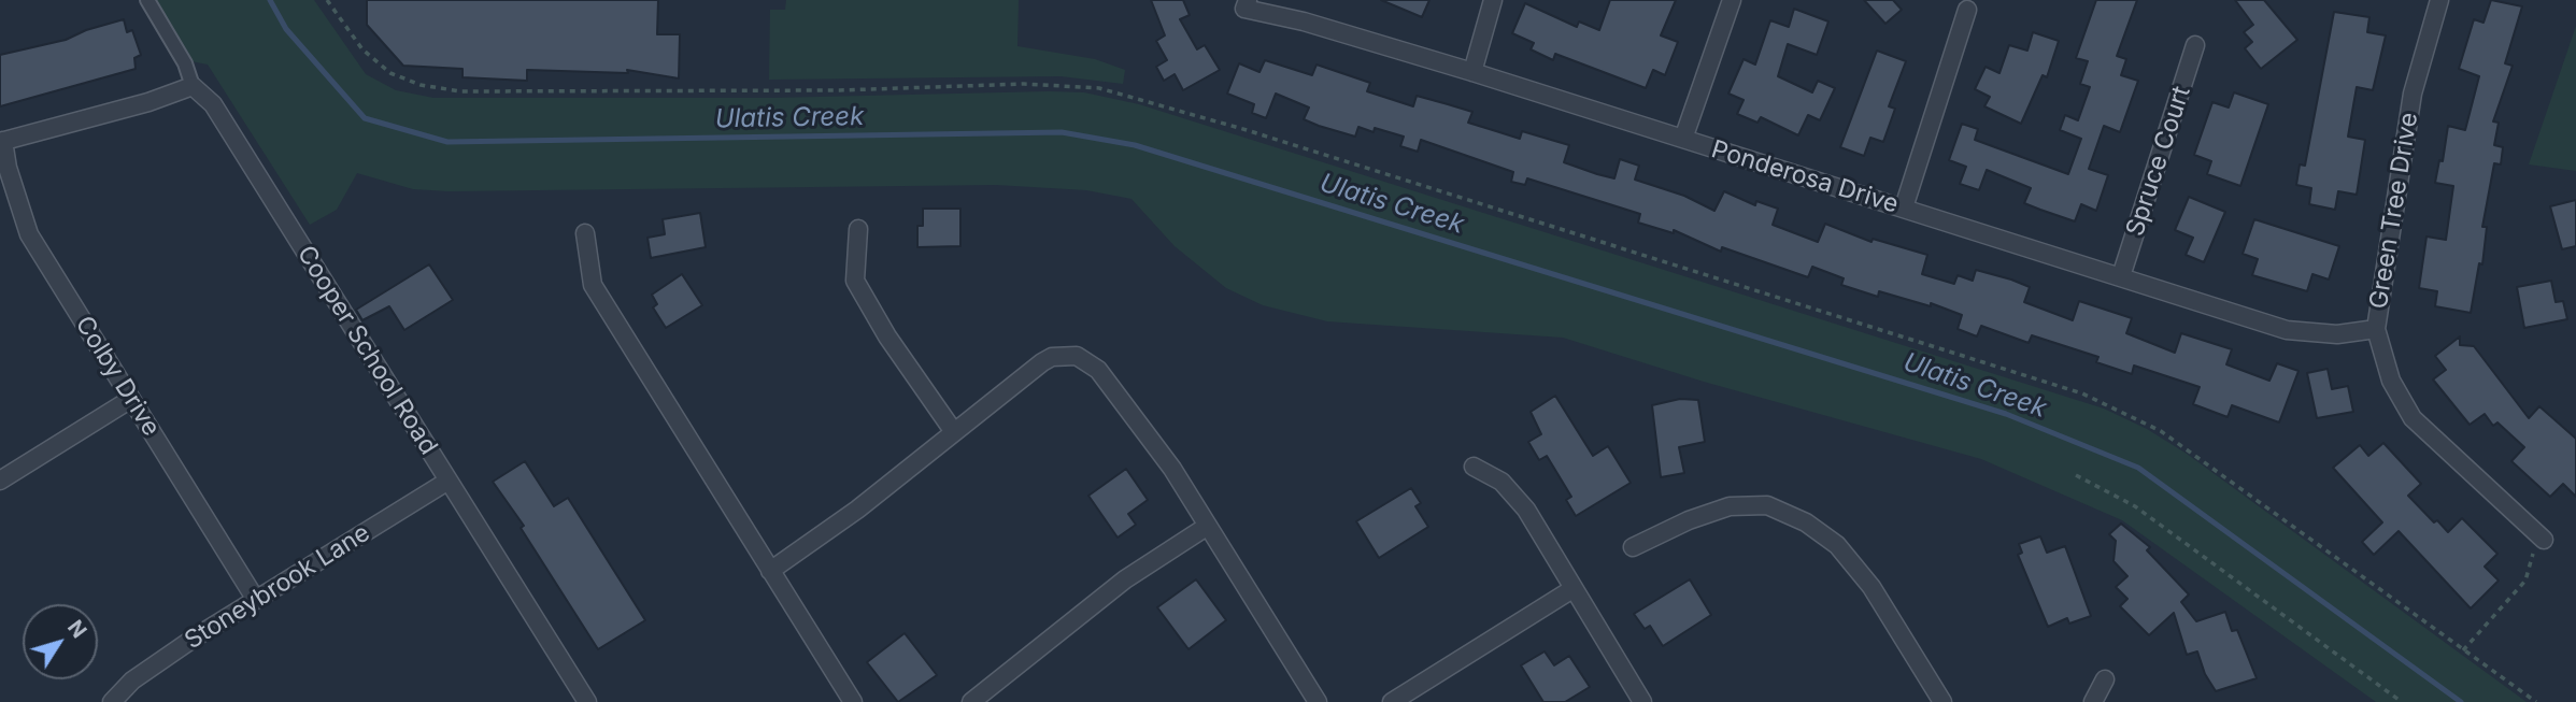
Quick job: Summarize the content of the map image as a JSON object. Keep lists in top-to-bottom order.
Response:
{
  "streets": {
    "street": [
      "Spruce Court",
      "Ponderosa Drive",
      "Green Tree Drive",
      "Cooper School Road",
      "Colby Drive",
      "Stoneybrook Lane"
    ]
  },
  "crossings": [
    ["Spruce Court", "Ponderosa Drive"],
    ["Ponderosa Drive", "Green Tree Drive"],
    ["Cooper School Road", "Stoneybrook Lane"],
    ["Colby Drive", "Stoneybrook Lane"]
  ],
  "water": ["Ulatis Creek"],
  "north": "top right"
}
